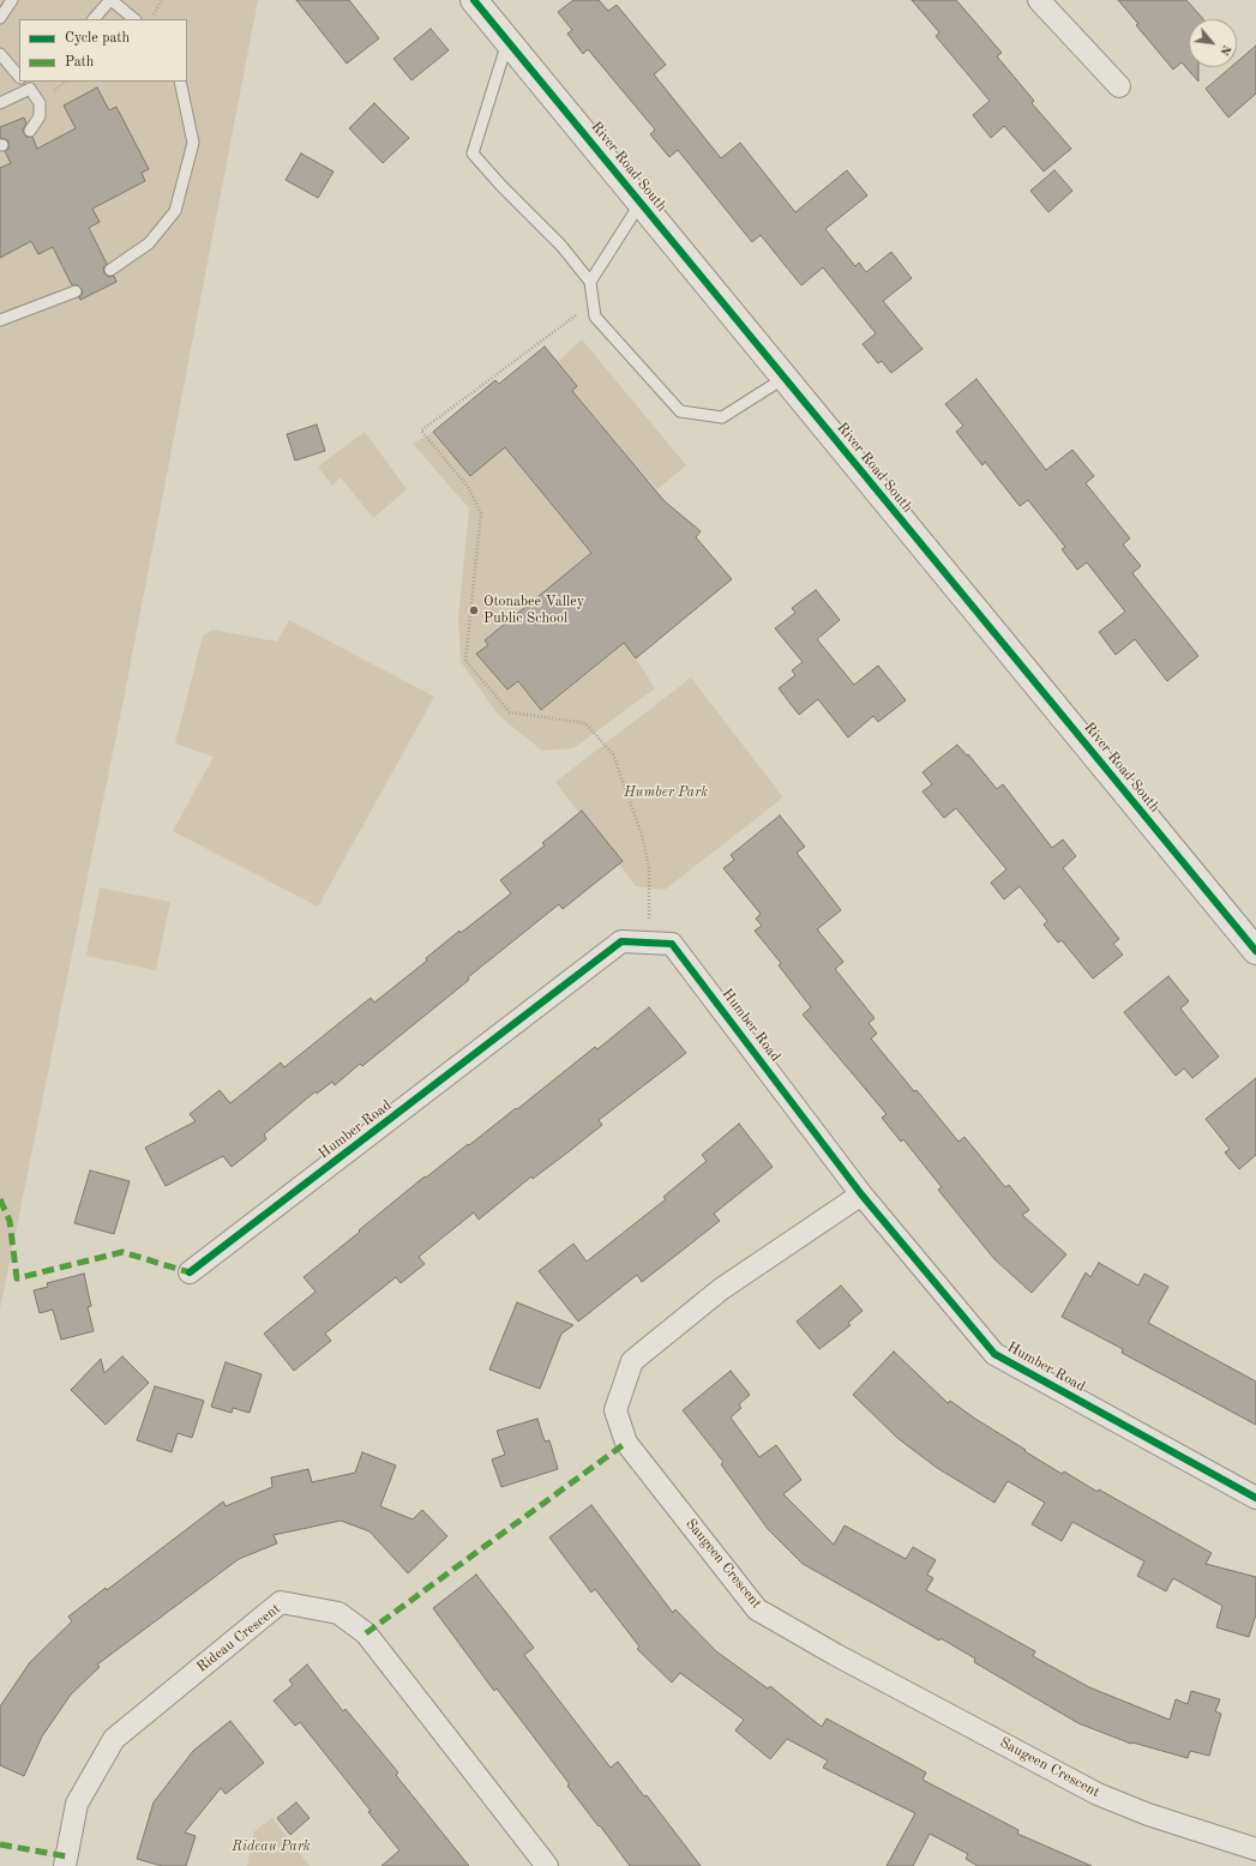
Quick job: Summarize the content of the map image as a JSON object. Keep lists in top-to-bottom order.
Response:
{
  "streets": {
    "street": [
      "River Road South",
      "Humber Road",
      "Saugeen Crescent",
      "Rideau Crescent"
    ]
  },
  "crossings": [
    ["Humber Road", "Saugeen Crescent"]
  ],
  "parks": ["Humber Park", "Rideau Park"],
  "places": ["Otonabee Valley Public School"],
  "legend": ["Cycle path", "Path"],
  "north": "bottom right"
}
